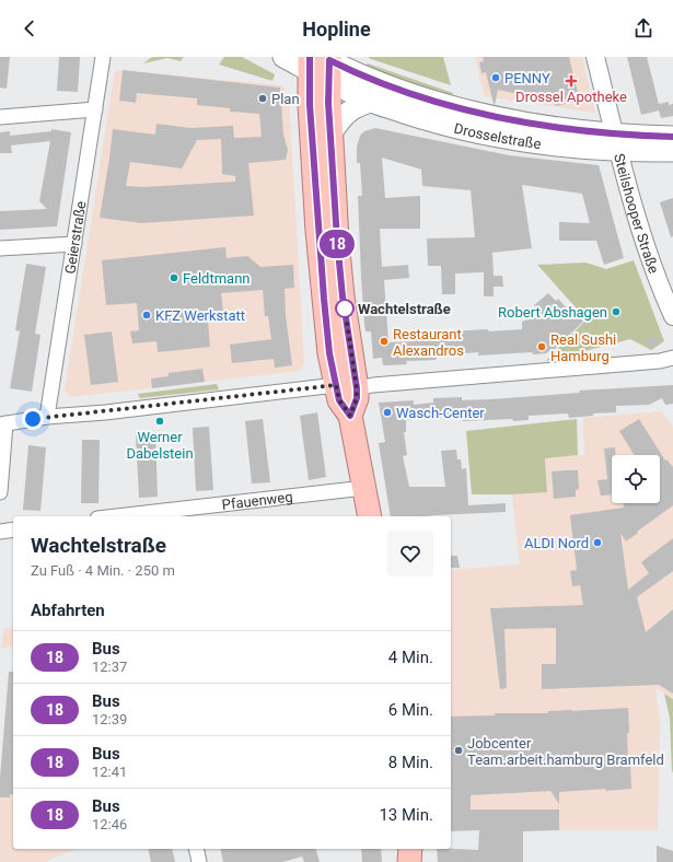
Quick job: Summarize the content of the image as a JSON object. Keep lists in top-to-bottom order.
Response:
{
  "streets": {
    "main road": ["Drosselstraße"],
    "street": ["Steilshooper Straße", "Geierstraße", "Pfauenweg"]
  },
  "crossings": [
    ["Drosselstraße", "Steilshooper Straße"]
  ],
  "places": {
    "other": [
      "PENNY",
      "Plan",
      "Feldtmann",
      "Wachtelstraße",
      "Robert Abshagen",
      "KFZ Werkstatt",
      "Restaurant Alexandros",
      "Real Sushi Hamburg",
      "Wasch-Center",
      "Werner Dabelstein",
      "ALDI Nord",
      "Jobcenter Team.arbeit.hamburg Bramfeld"
    ],
    "health": ["Drossel Apotheke"]
  },
  "lines": ["bus line 18"],
  "page": {
    "header": "Hopline",
    "on_map": "18",
    "heading": [
      ["Wachtelstraße", "Zu Fuß · 4 Min. · 250 m"],
      "Abfahrten"
    ],
    "list": [
      {
        "mark": "18",
        "name": "Bus",
        "note": "12:37",
        "value": "4 Min."
      },
      {
        "mark": "18",
        "name": "Bus",
        "note": "12:39",
        "value": "6 Min."
      },
      {
        "mark": "18",
        "name": "Bus",
        "note": "12:41",
        "value": "8 Min."
      },
      {
        "mark": "18",
        "name": "Bus",
        "note": "12:46",
        "value": "13 Min."
      }
    ]
  }
}
